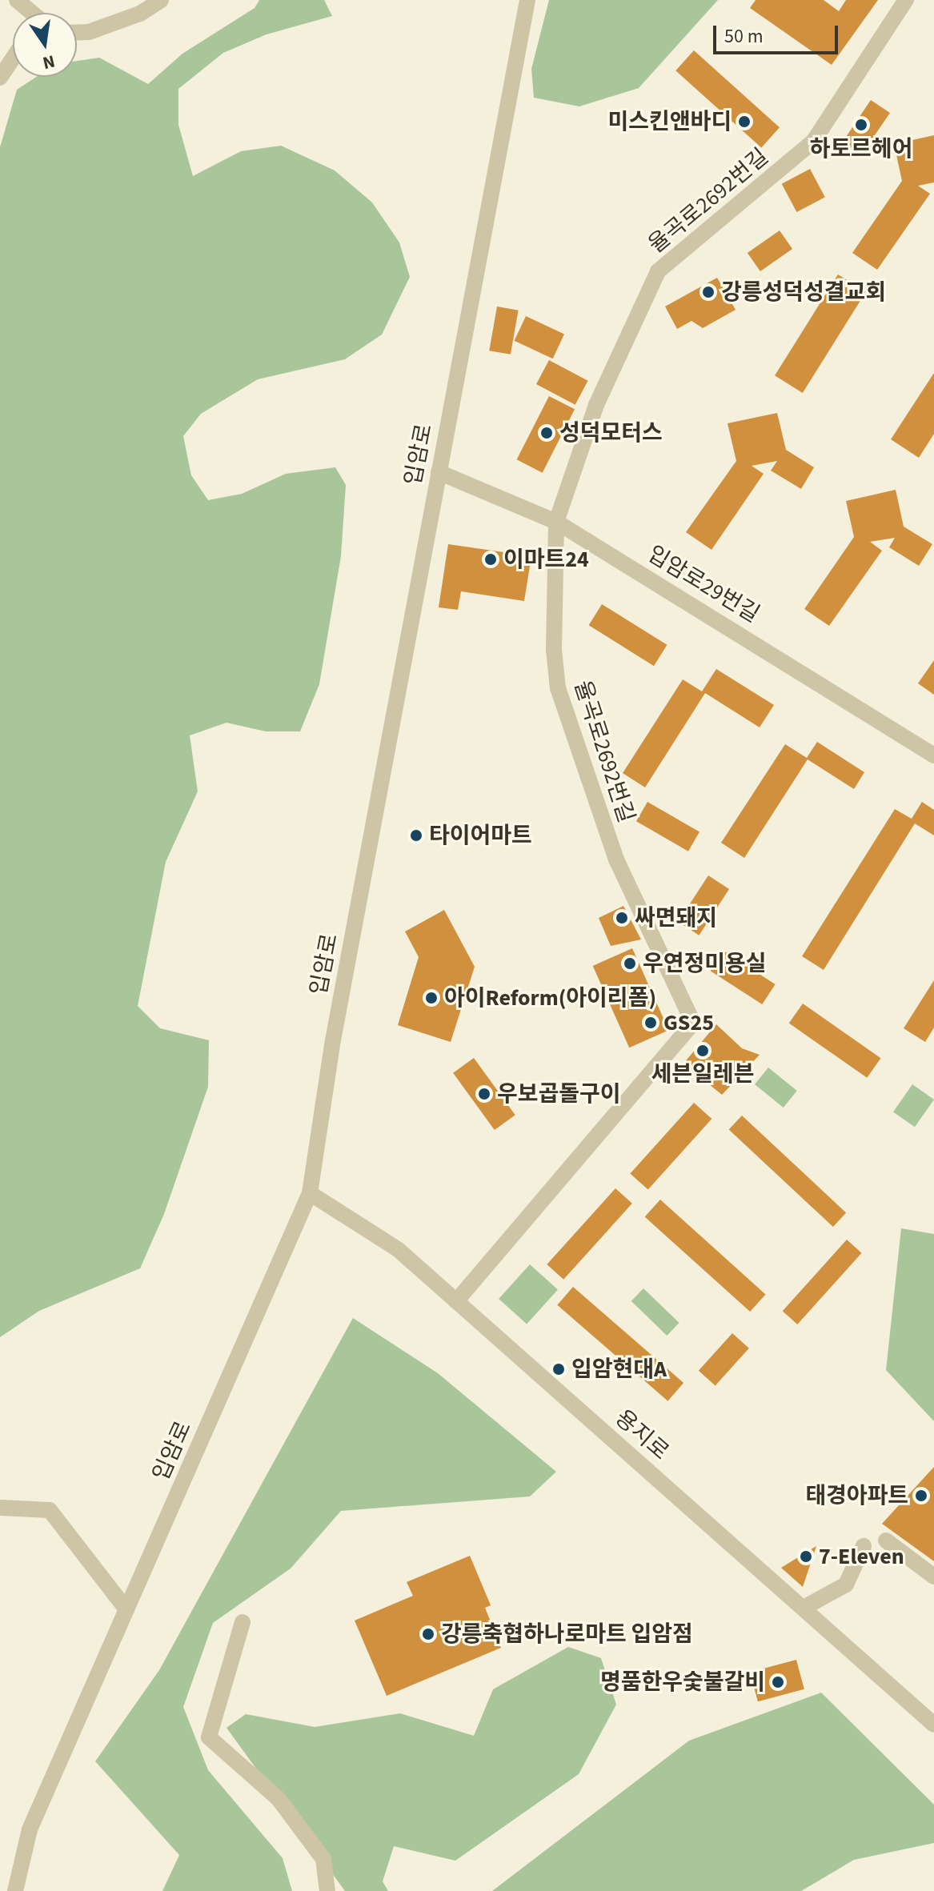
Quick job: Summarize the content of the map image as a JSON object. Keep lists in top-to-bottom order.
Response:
{
  "streets": {
    "street": [
      "율곡로2692번길",
      "입암로",
      "입암로29번길",
      "용지로"
    ]
  },
  "crossings": [
    ["율곡로2692번길", "입암로29번길"],
    ["율곡로2692번길", "용지로"],
    ["입암로", "입암로29번길"],
    ["입암로", "용지로"]
  ],
  "places": [
    "미스킨앤바디",
    "하토르헤어",
    "강릉성덕성결교회",
    "성덕모터스",
    "이마트24",
    "타이어마트",
    "싸면돼지",
    "우연정미용실",
    "아이Reform(아이리폼)",
    "GS25",
    "세븐일레븐",
    "우보곱돌구이",
    "입암현대A",
    "태경아파트",
    "7-Eleven",
    "강릉축협하나로마트 입암점",
    "명품한우숯불갈비"
  ],
  "scale_bar": "50 m",
  "north": "bottom"
}
